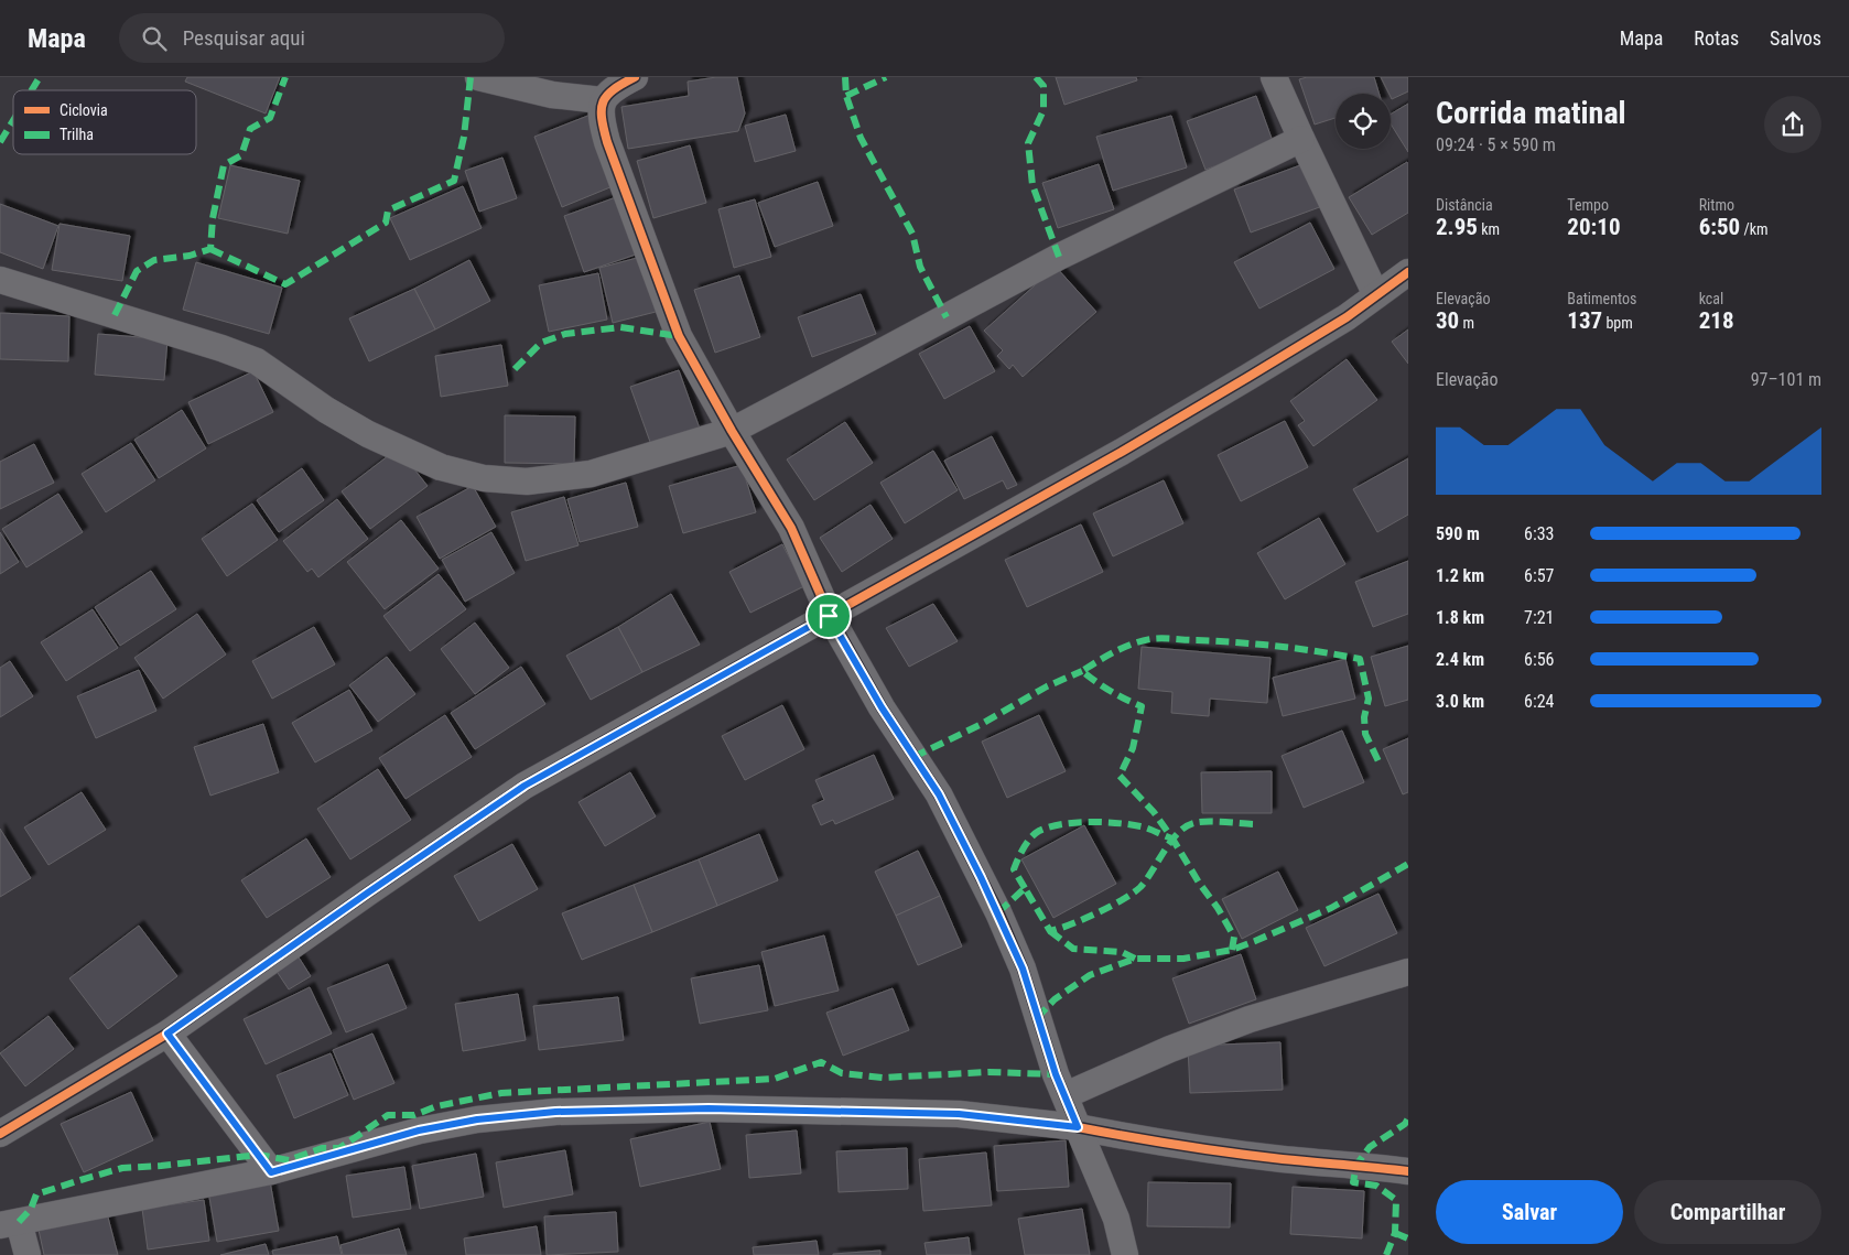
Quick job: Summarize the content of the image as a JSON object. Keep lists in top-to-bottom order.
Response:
{
  "legend": ["Ciclovia", "Trilha"],
  "page": {
    "header": "Mapa",
    "search": "Pesquisar aqui",
    "nav": ["Mapa", "Rotas", "Salvos"],
    "heading": ["Corrida matinal", "09:24 · 5 × 590 m"],
    "stats": [
      ["Distância", "2.95 km"],
      ["Tempo", "20:10"],
      ["Ritmo", "6:50 /km"],
      ["Elevação", "30 m"],
      ["Batimentos", "137 bpm"],
      ["kcal", "218"]
    ],
    "chart": ["Elevação", "97–101 m"],
    "list": [
      {
        "name": "590 m",
        "note": "6:33"
      },
      {
        "name": "1.2 km",
        "note": "6:57"
      },
      {
        "name": "1.8 km",
        "note": "7:21"
      },
      {
        "name": "2.4 km",
        "note": "6:56"
      },
      {
        "name": "3.0 km",
        "note": "6:24"
      }
    ],
    "buttons": ["Salvar", "Compartilhar"]
  }
}
